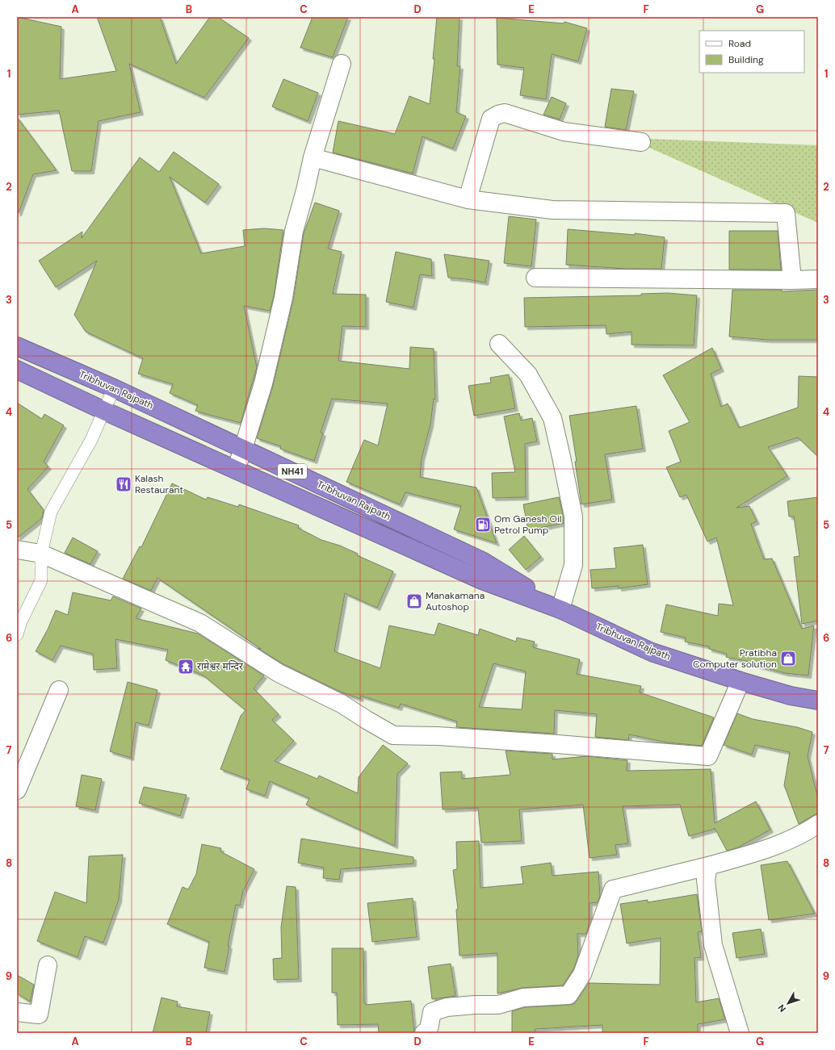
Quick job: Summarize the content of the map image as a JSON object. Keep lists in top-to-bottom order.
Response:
{
  "streets": {
    "highway": ["Tribhuvan Rajpath", "NH41"]
  },
  "places": {
    "restaurant": ["Kalash Restaurant"],
    "fuel station": ["Om Ganesh Oil Petrol Pump"],
    "shop": ["Manakamana Autoshop", "Pratibha Computer solution"],
    "temple": ["रामेश्वर मन्दिर"]
  },
  "legend": ["Road", "Building"],
  "north": "bottom left",
  "grid": {
    "columns": [
      "A",
      "B",
      "C",
      "D",
      "E",
      "F",
      "G"
    ],
    "rows": [
      "1",
      "2",
      "3",
      "4",
      "5",
      "6",
      "7",
      "8",
      "9"
    ]
  }
}
